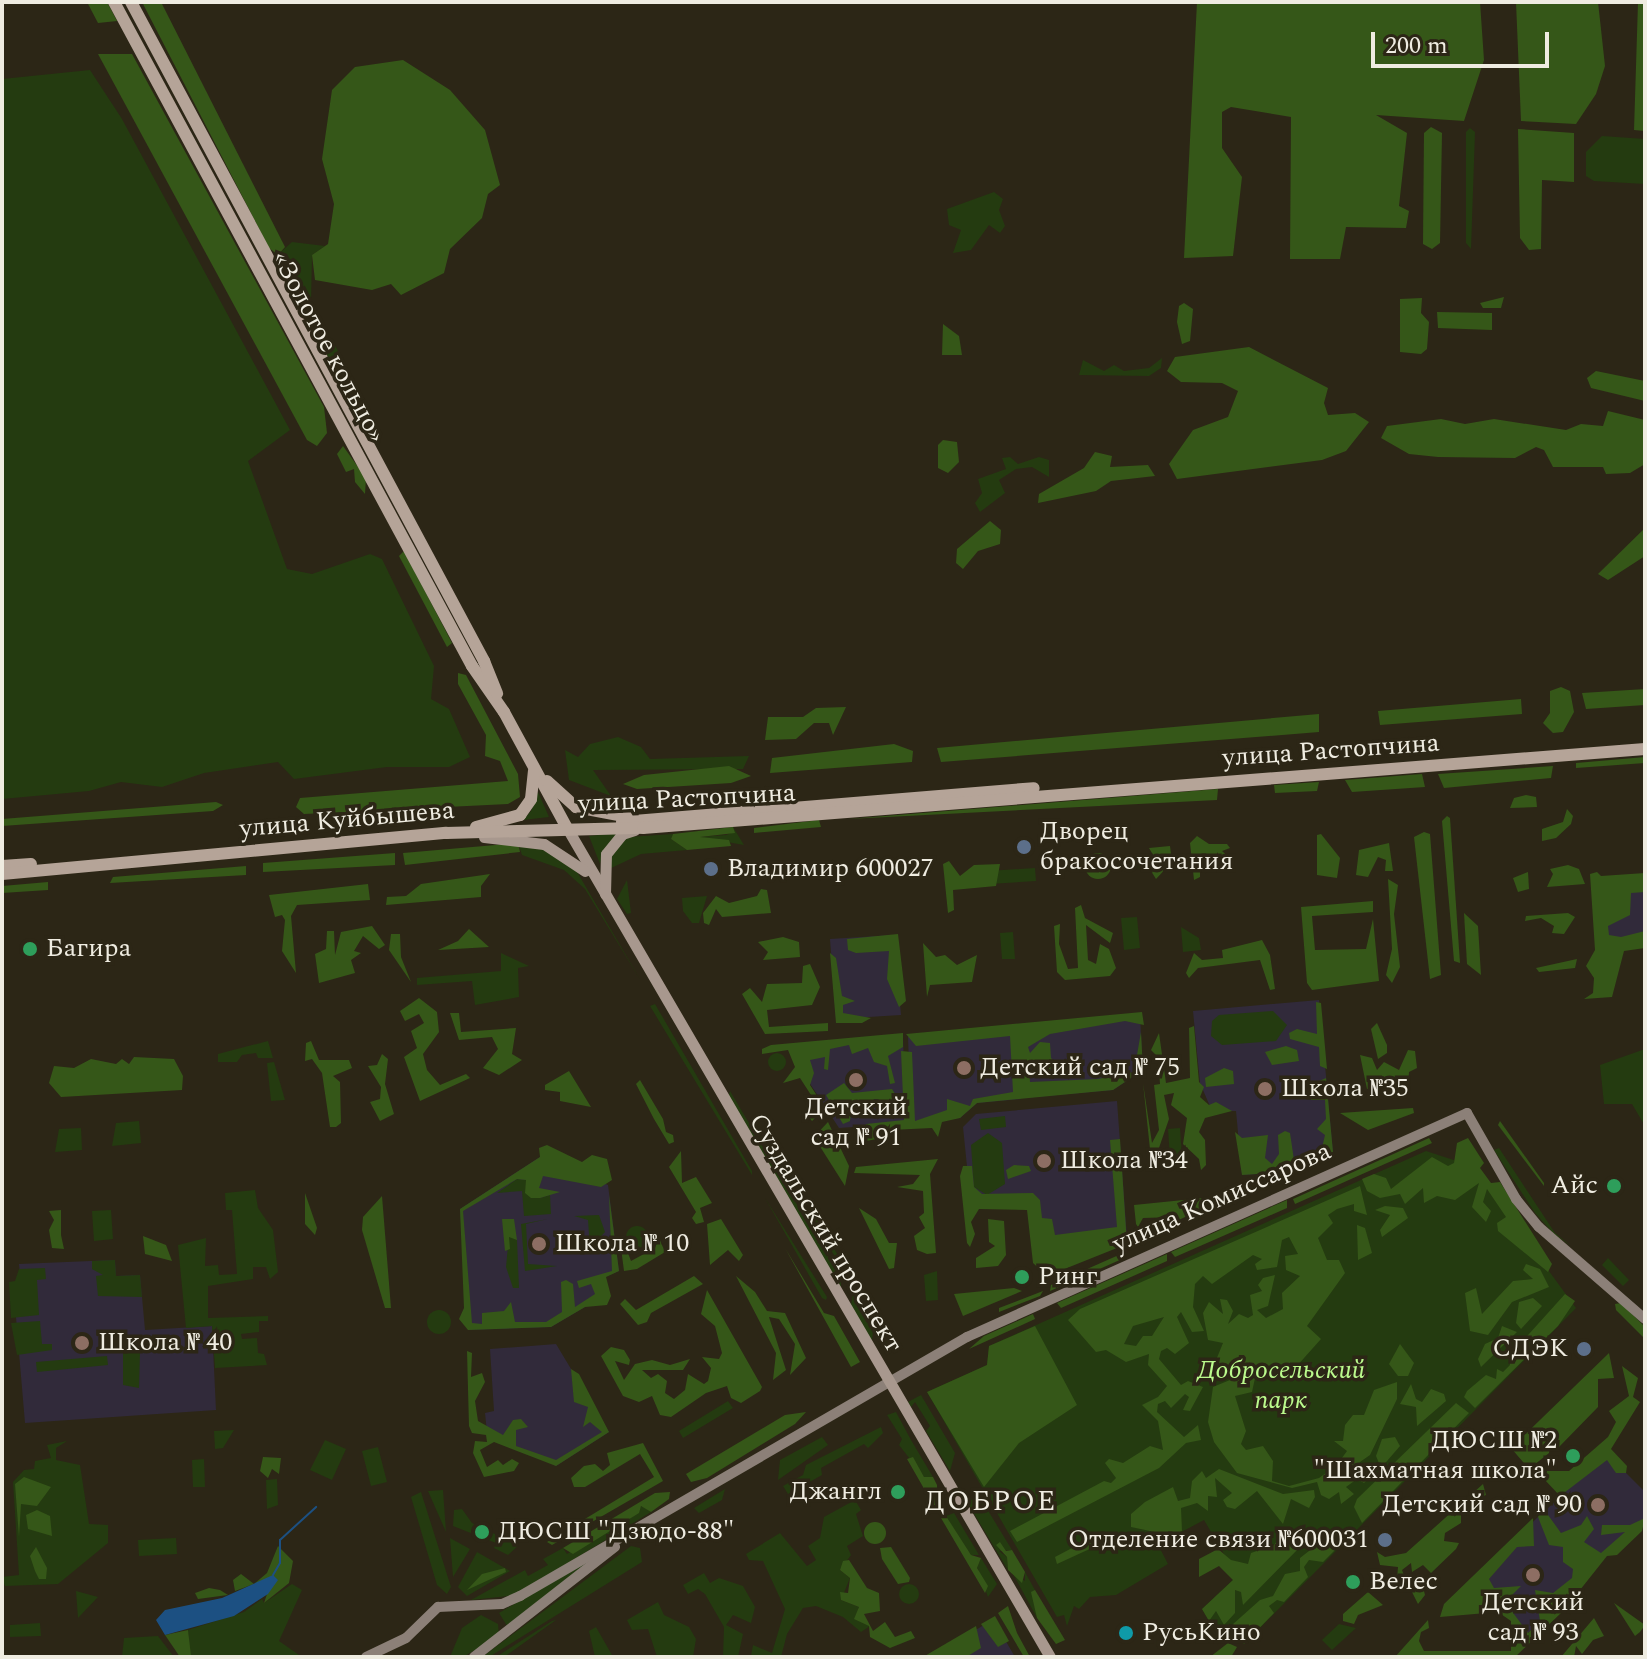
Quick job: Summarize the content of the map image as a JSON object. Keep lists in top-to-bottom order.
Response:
{
  "streets": {
    "highway": ["«Золотое кольцо»", "улица Растопчина", "улица Куйбышева"],
    "main road": ["улица Комиссарова", "Суздальский проспект"]
  },
  "crossings": [
    ["«Золотое кольцо»", "улица Растопчина"],
    ["«Золотое кольцо»", "улица Куйбышева"],
    ["«Золотое кольцо»", "Суздальский проспект"],
    ["улица Растопчина", "улица Куйбышева"],
    ["улица Растопчина", "Суздальский проспект"],
    ["улица Куйбышева", "Суздальский проспект"],
    ["улица Комиссарова", "Суздальский проспект"]
  ],
  "districts": ["ДОБРОЕ"],
  "parks": ["Добросельский парк"],
  "places": [
    "Дворец бракосочетания",
    "Владимир 600027",
    "Багира",
    "Детский сад № 75",
    "Детский сад № 91",
    "Школа №35",
    "Школа №34",
    "Айс",
    "Школа № 10",
    "Ринг",
    "Школа № 40",
    "СДЭК",
    "ДЮСШ №2 \"Шахматная школа\"",
    "Джангл",
    "Детский сад № 90",
    "ДЮСШ \"Дзюдо-88\"",
    "Отделение связи №600031",
    "Детский сад № 93",
    "Велес",
    "РусьКино"
  ],
  "scale_bar": "200 m"
}
